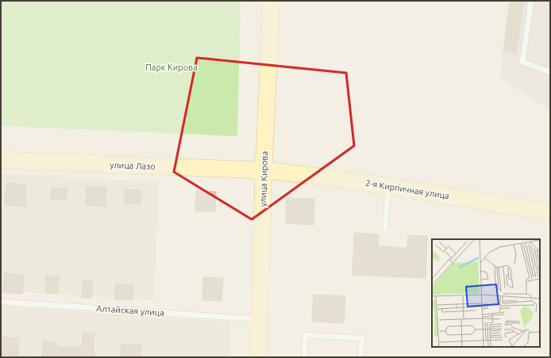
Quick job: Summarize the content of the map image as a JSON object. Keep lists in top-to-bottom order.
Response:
{
  "streets": {
    "street": ["улица Лазо", "улица Кирова", "2-я Кирпичная улица"],
    "lane": ["Алтайская улица"]
  },
  "crossings": [
    ["улица Лазо", "улица Кирова"],
    ["улица Лазо", "2-я Кирпичная улица"],
    ["улица Кирова", "2-я Кирпичная улица"],
    ["улица Кирова", "Алтайская улица"]
  ],
  "parks": ["Парк Кирова"]
}
